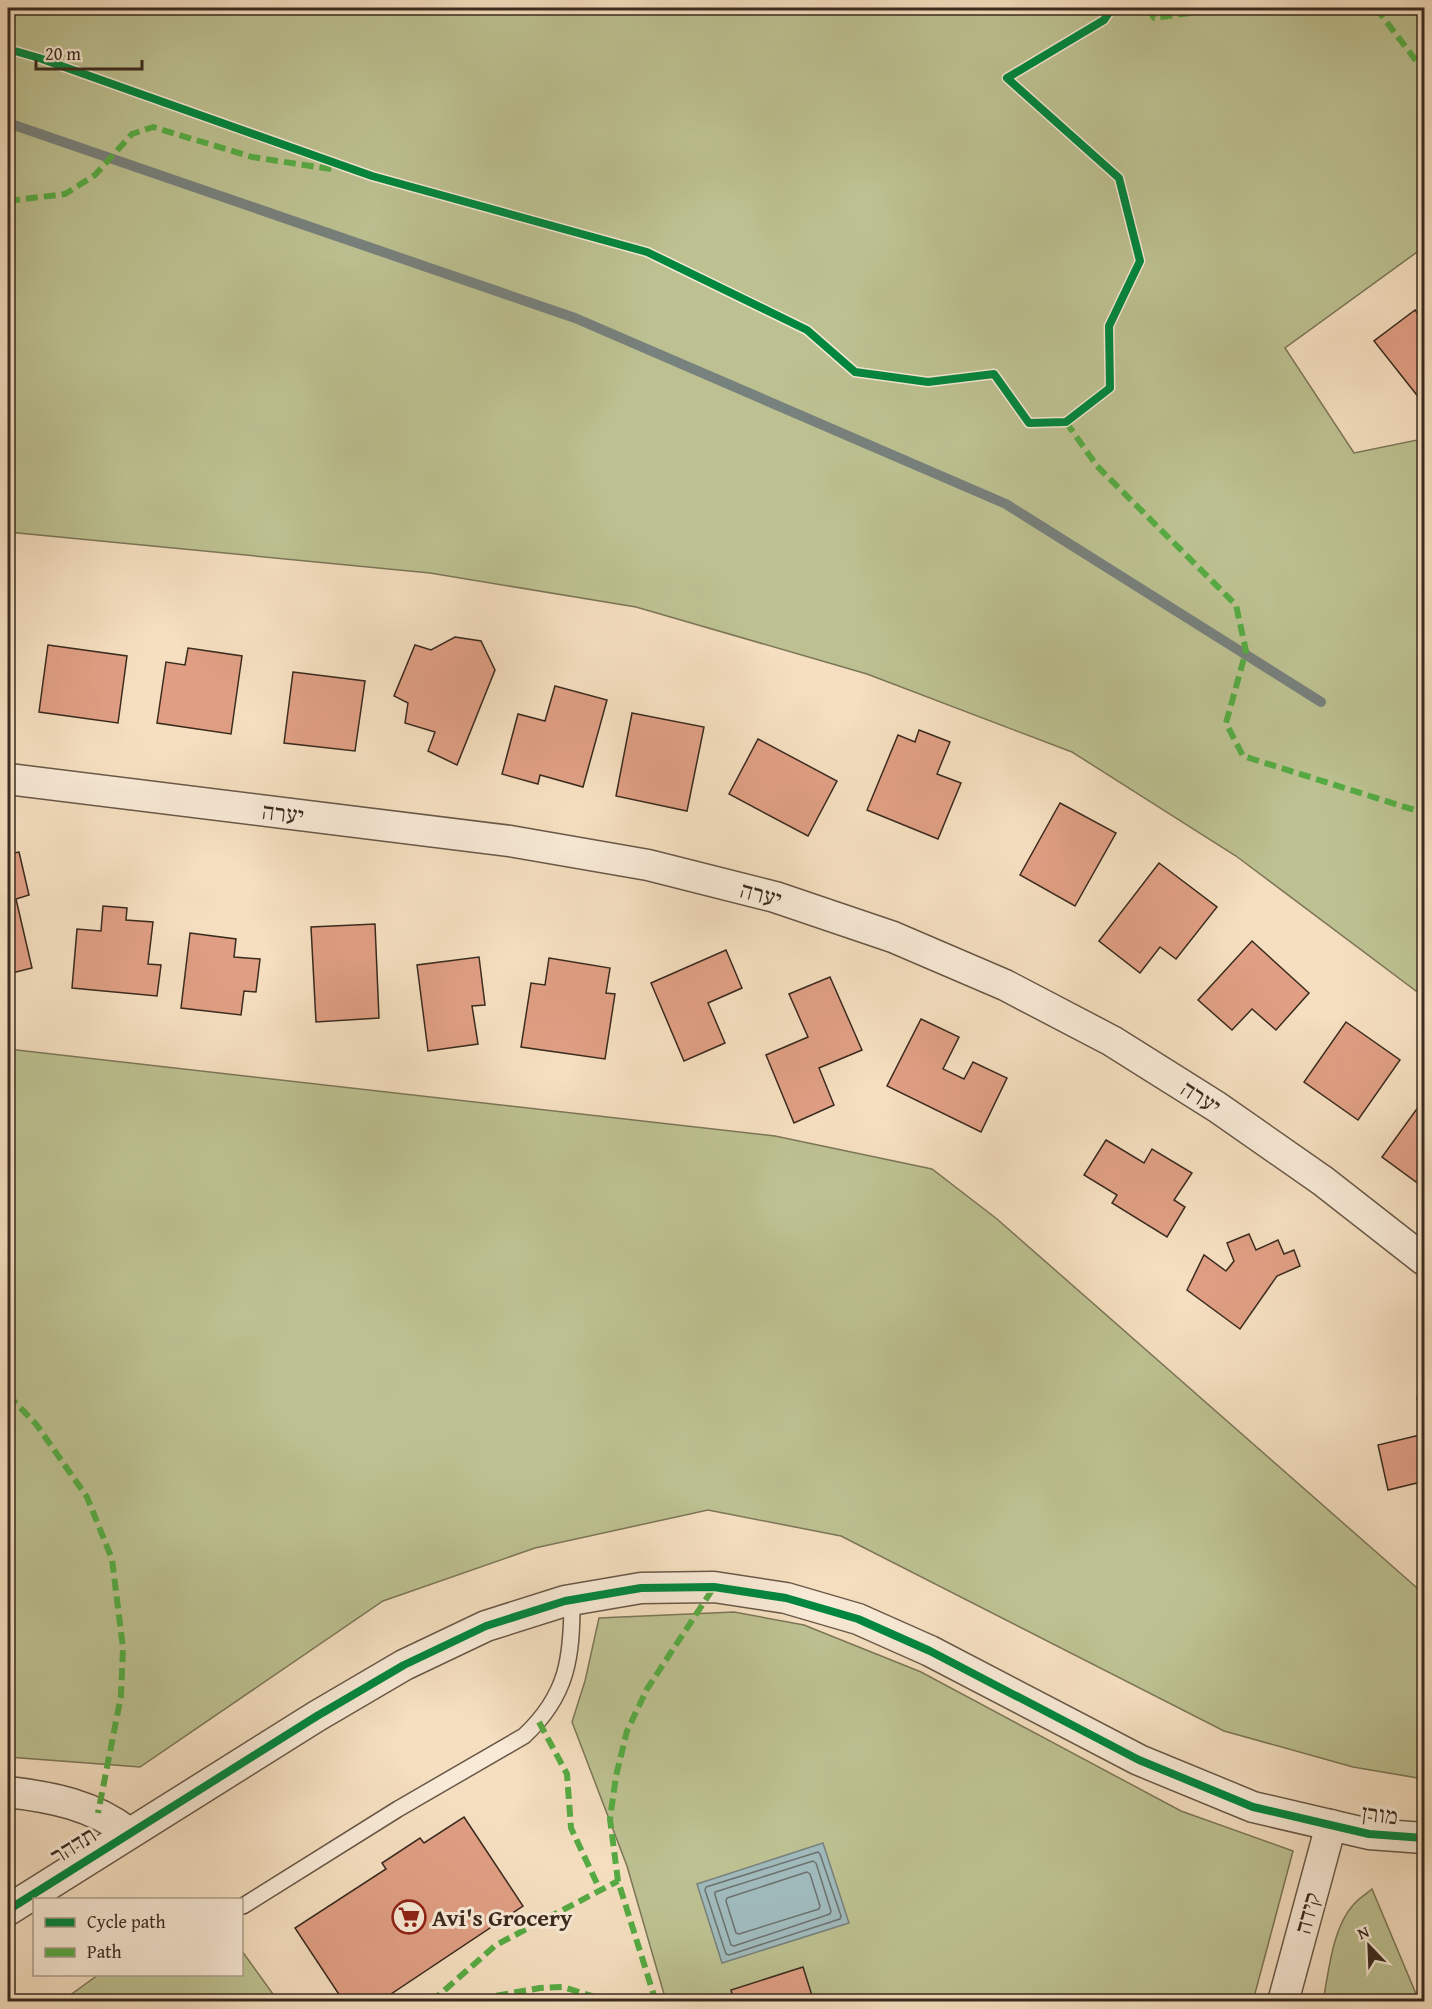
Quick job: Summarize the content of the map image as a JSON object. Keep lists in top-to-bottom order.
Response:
{
  "streets": {
    "street": [
      "יערה",
      "מורן",
      "תדהר",
      "קידה"
    ]
  },
  "crossings": [
    ["מורן", "תדהר"],
    ["מורן", "קידה"]
  ],
  "places": {
    "supermarket": ["Avi's Grocery"]
  },
  "legend": ["Cycle path", "Path"],
  "scale_bar": "20 m",
  "north": "top left"
}
